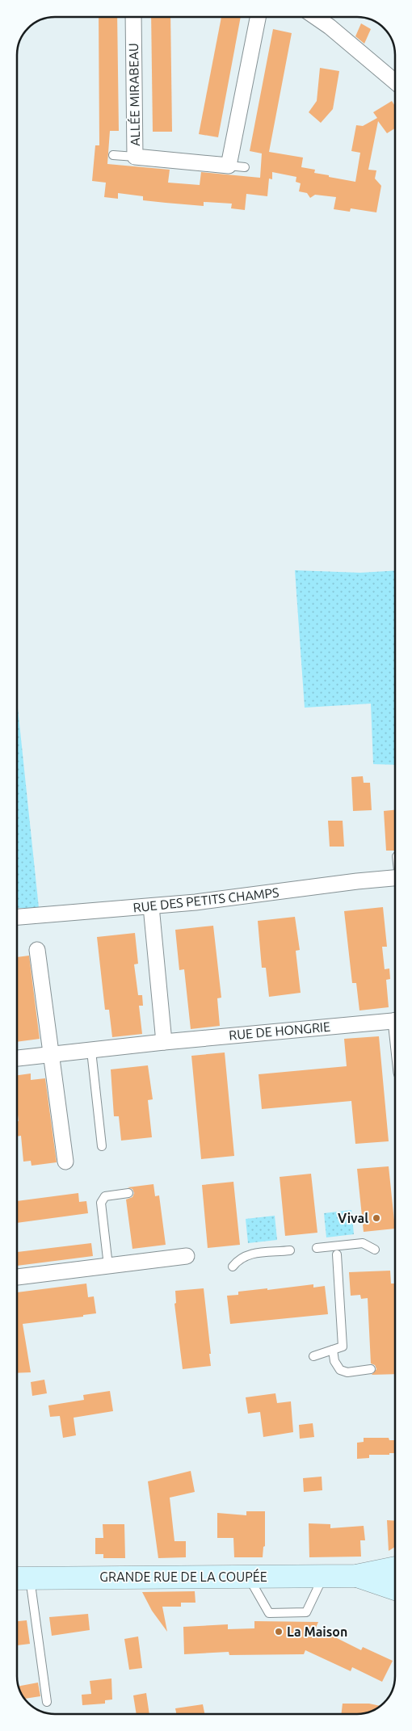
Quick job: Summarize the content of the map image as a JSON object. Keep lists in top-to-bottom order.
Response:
{
  "streets": {
    "main road": ["GRANDE RUE DE LA COUPÉE"],
    "street": ["ALLÉE MIRABEAU", "RUE DES PETITS CHAMPS", "RUE DE HONGRIE"]
  },
  "places": ["Vival", "La Maison"]
}
